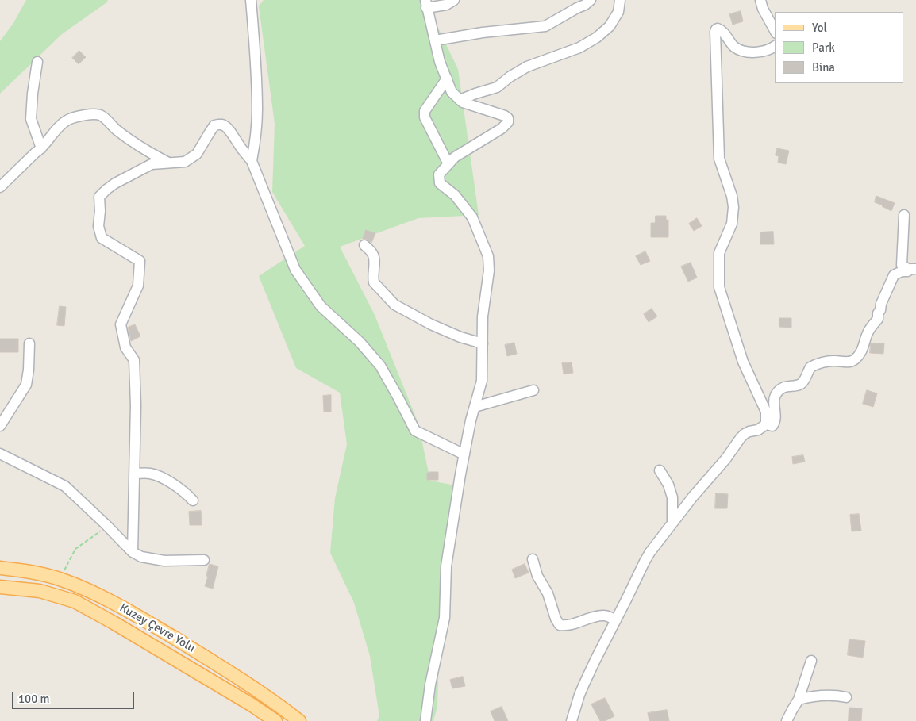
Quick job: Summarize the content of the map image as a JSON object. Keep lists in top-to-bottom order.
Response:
{
  "streets": {
    "main road": ["Kuzey Çevre Yolu"]
  },
  "legend": ["Yol", "Park", "Bina"],
  "scale_bar": "100 m"
}
